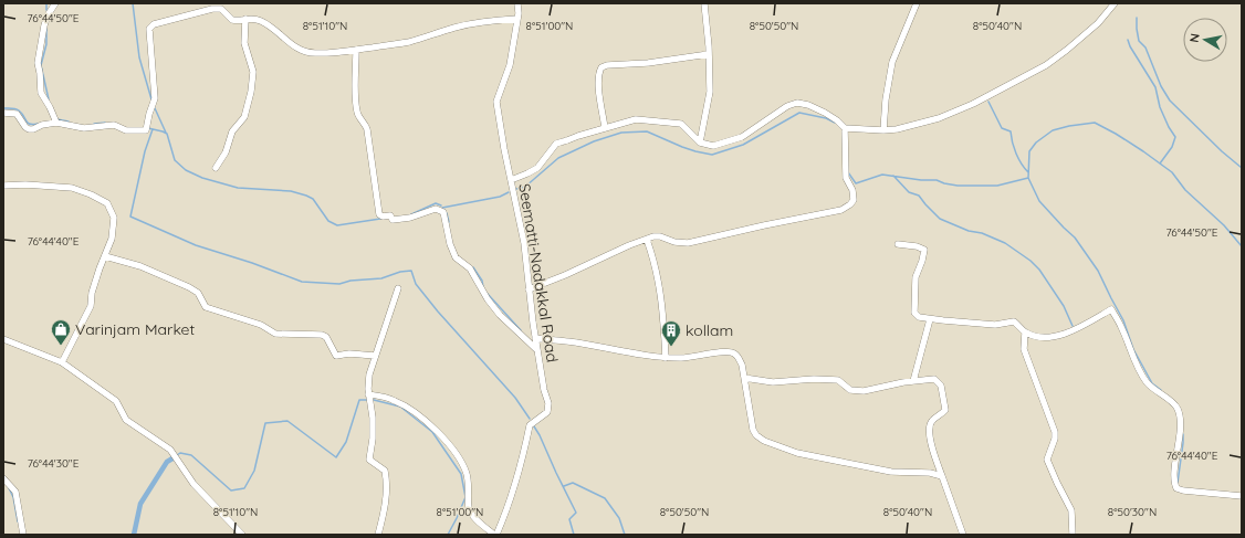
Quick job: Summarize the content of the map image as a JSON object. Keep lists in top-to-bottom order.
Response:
{
  "streets": {
    "street": ["Seematti-Nadakkal Road"]
  },
  "places": {
    "shop": ["Varinjam Market"],
    "building": ["kollam"]
  },
  "north": "left",
  "coordinates": [
    "76°44'50\"E",
    "8°51'10\"N",
    "8°51'00\"N",
    "8°50'50\"N",
    "8°50'40\"N",
    "76°44'40\"E",
    "76°44'30\"E",
    "8°50'30\"N"
  ]
}
